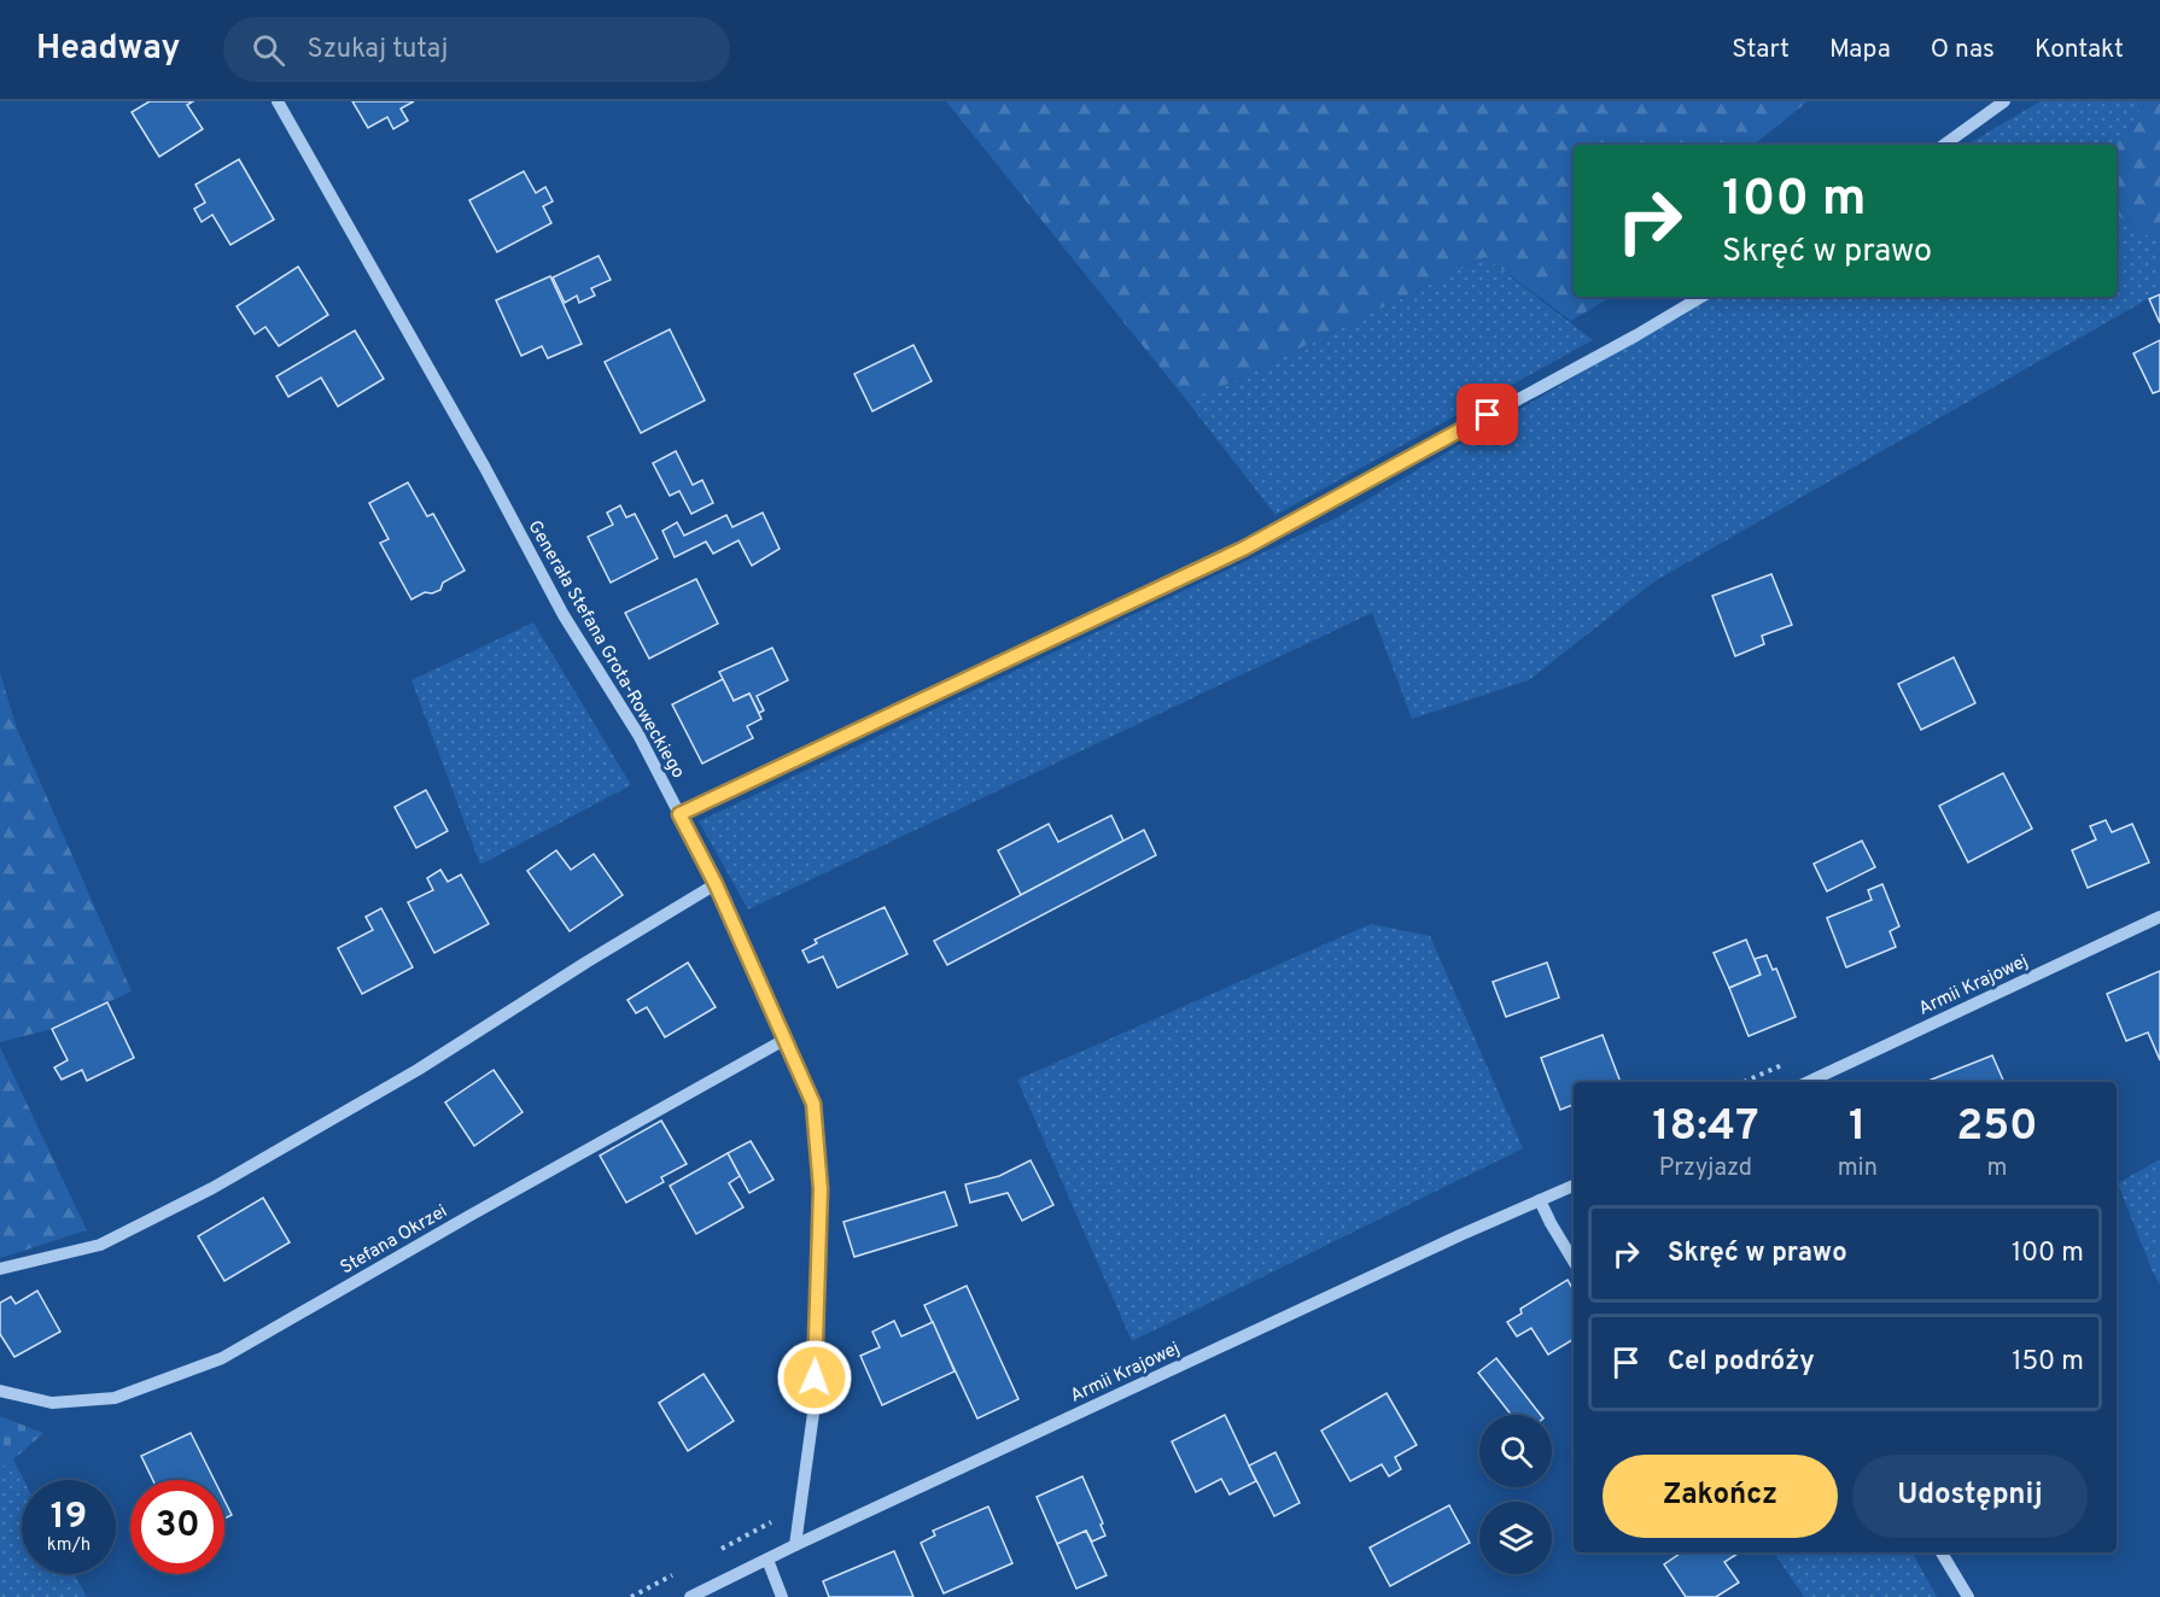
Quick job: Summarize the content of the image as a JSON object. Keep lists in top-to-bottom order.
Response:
{
  "streets": {
    "street": ["Generała Stefana Grota-Roweckiego", "Armii Krajowej", "Stefana Okrzei"]
  },
  "crossings": [
    ["Generała Stefana Grota-Roweckiego", "Armii Krajowej"],
    ["Generała Stefana Grota-Roweckiego", "Stefana Okrzei"]
  ],
  "page": {
    "header": "Headway",
    "search": "Szukaj tutaj",
    "nav": [
      "Start",
      "Mapa",
      "O nas",
      "Kontakt"
    ],
    "turn": ["100 m", "Skręć w prawo"],
    "eta": [
      "18:47",
      "Przyjazd",
      "1",
      "min",
      "250",
      "m"
    ],
    "list": [
      {
        "name": "Skręć w prawo",
        "value": "100 m"
      },
      {
        "name": "Cel podróży",
        "value": "150 m"
      }
    ],
    "buttons": ["Zakończ", "Udostępnij"],
    "speed": "19 km/h",
    "limit": "30"
  }
}
